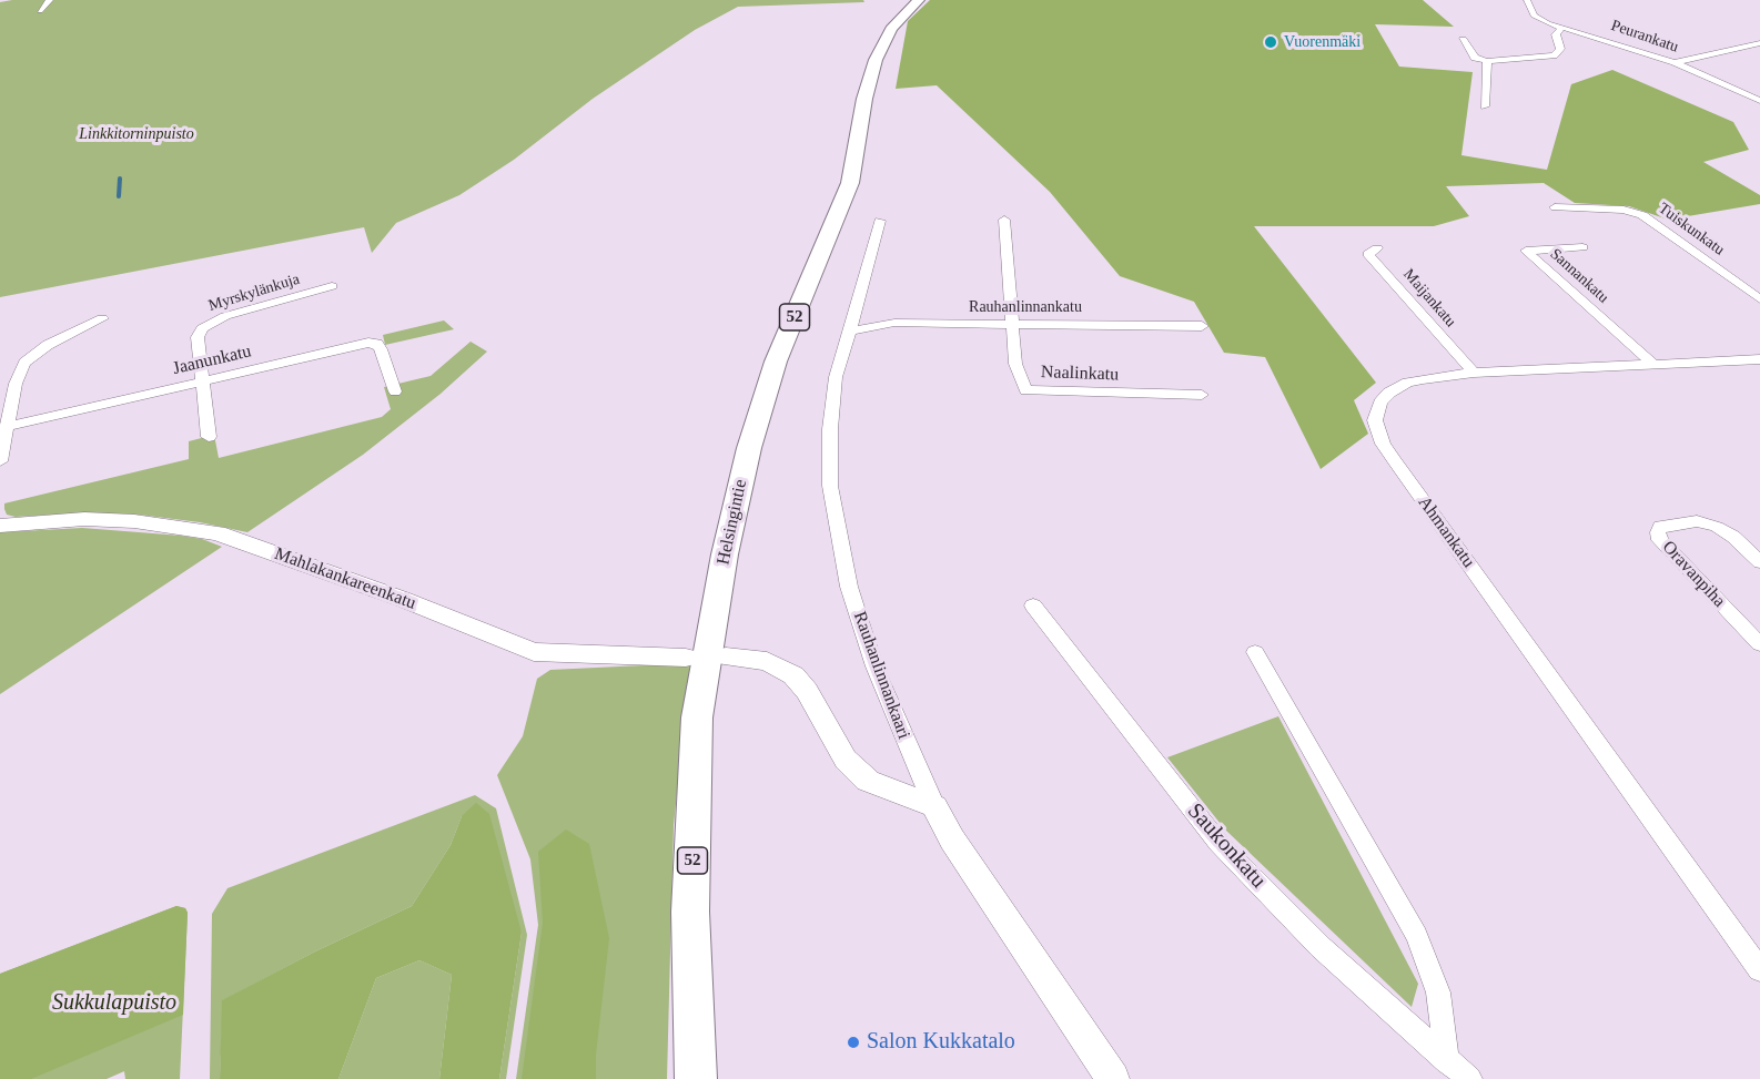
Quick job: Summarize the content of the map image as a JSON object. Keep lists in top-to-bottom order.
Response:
{
  "streets": {
    "main road": ["52", "Helsingintie"],
    "street": [
      "Peurankatu",
      "Tuiskunkatu",
      "Sannankatu",
      "Myrskylänkuja",
      "Maijankatu",
      "Rauhanlinnankatu",
      "Jaanunkatu",
      "Naalinkatu",
      "Ahmankatu",
      "Oravanpiha",
      "Mahlakankareenkatu",
      "Rauhanlinnankaari",
      "Saukonkatu"
    ]
  },
  "crossings": [
    ["Sannankatu", "Ahmankatu"],
    ["Myrskylänkuja", "Jaanunkatu"],
    ["Maijankatu", "Ahmankatu"],
    ["Rauhanlinnankatu", "Naalinkatu"],
    ["Rauhanlinnankatu", "Rauhanlinnankaari"]
  ],
  "parks": ["Linkkitorninpuisto", "Sukkulapuisto"],
  "places": ["Vuorenmäki", "Salon Kukkatalo"]
}
